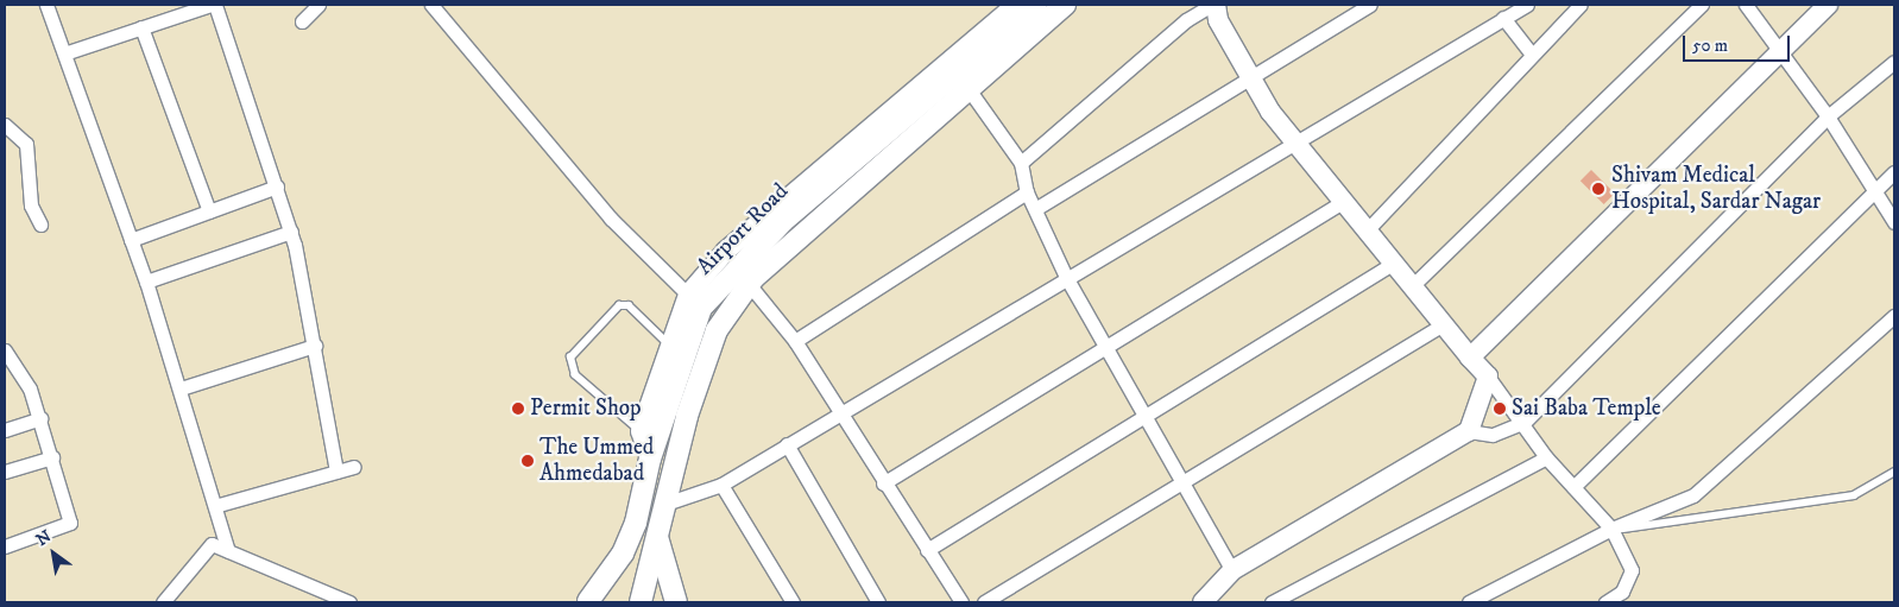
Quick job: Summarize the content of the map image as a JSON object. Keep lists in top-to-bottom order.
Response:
{
  "streets": {
    "main road": ["Airport Road"]
  },
  "places": [
    "Shivam Medical Hospital, Sardar Nagar",
    "Permit Shop",
    "Sai Baba Temple",
    "The Ummed Ahmedabad"
  ],
  "scale_bar": "50 m",
  "north": "top left"
}
